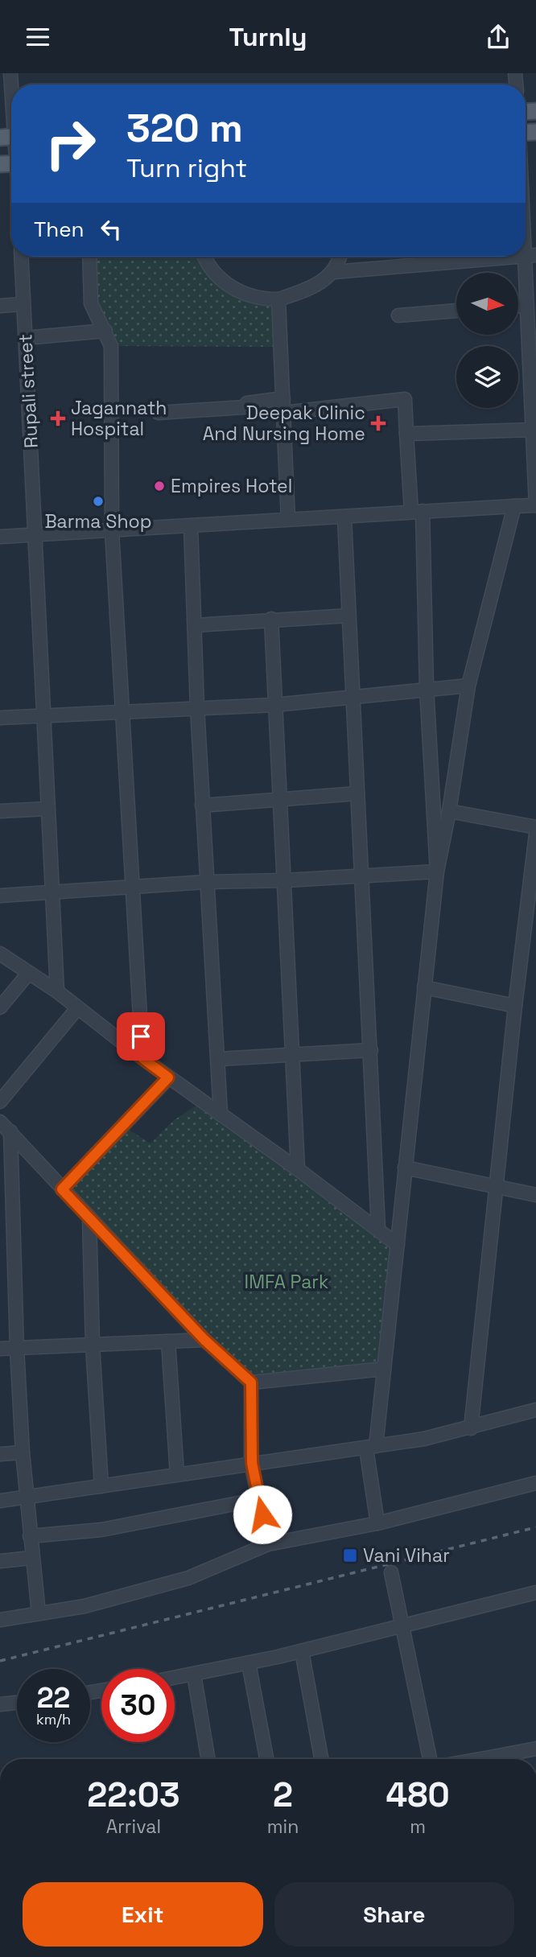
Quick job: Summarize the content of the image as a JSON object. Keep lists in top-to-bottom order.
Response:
{
  "streets": {
    "street": ["Rupali street"]
  },
  "parks": ["IMFA Park"],
  "places": {
    "health": ["Jagannath Hospital", "Deepak Clinic And Nursing Home"],
    "other": ["Empires Hotel", "Barma Shop"],
    "transit": ["Vani Vihar"]
  },
  "north": "right",
  "page": {
    "header": "Turnly",
    "turn": ["320 m", "Turn right"],
    "then": "Then",
    "speed": "22 km/h",
    "limit": "30",
    "eta": [
      "22:03",
      "Arrival",
      "2",
      "min",
      "480",
      "m"
    ],
    "buttons": ["Exit", "Share"]
  }
}
